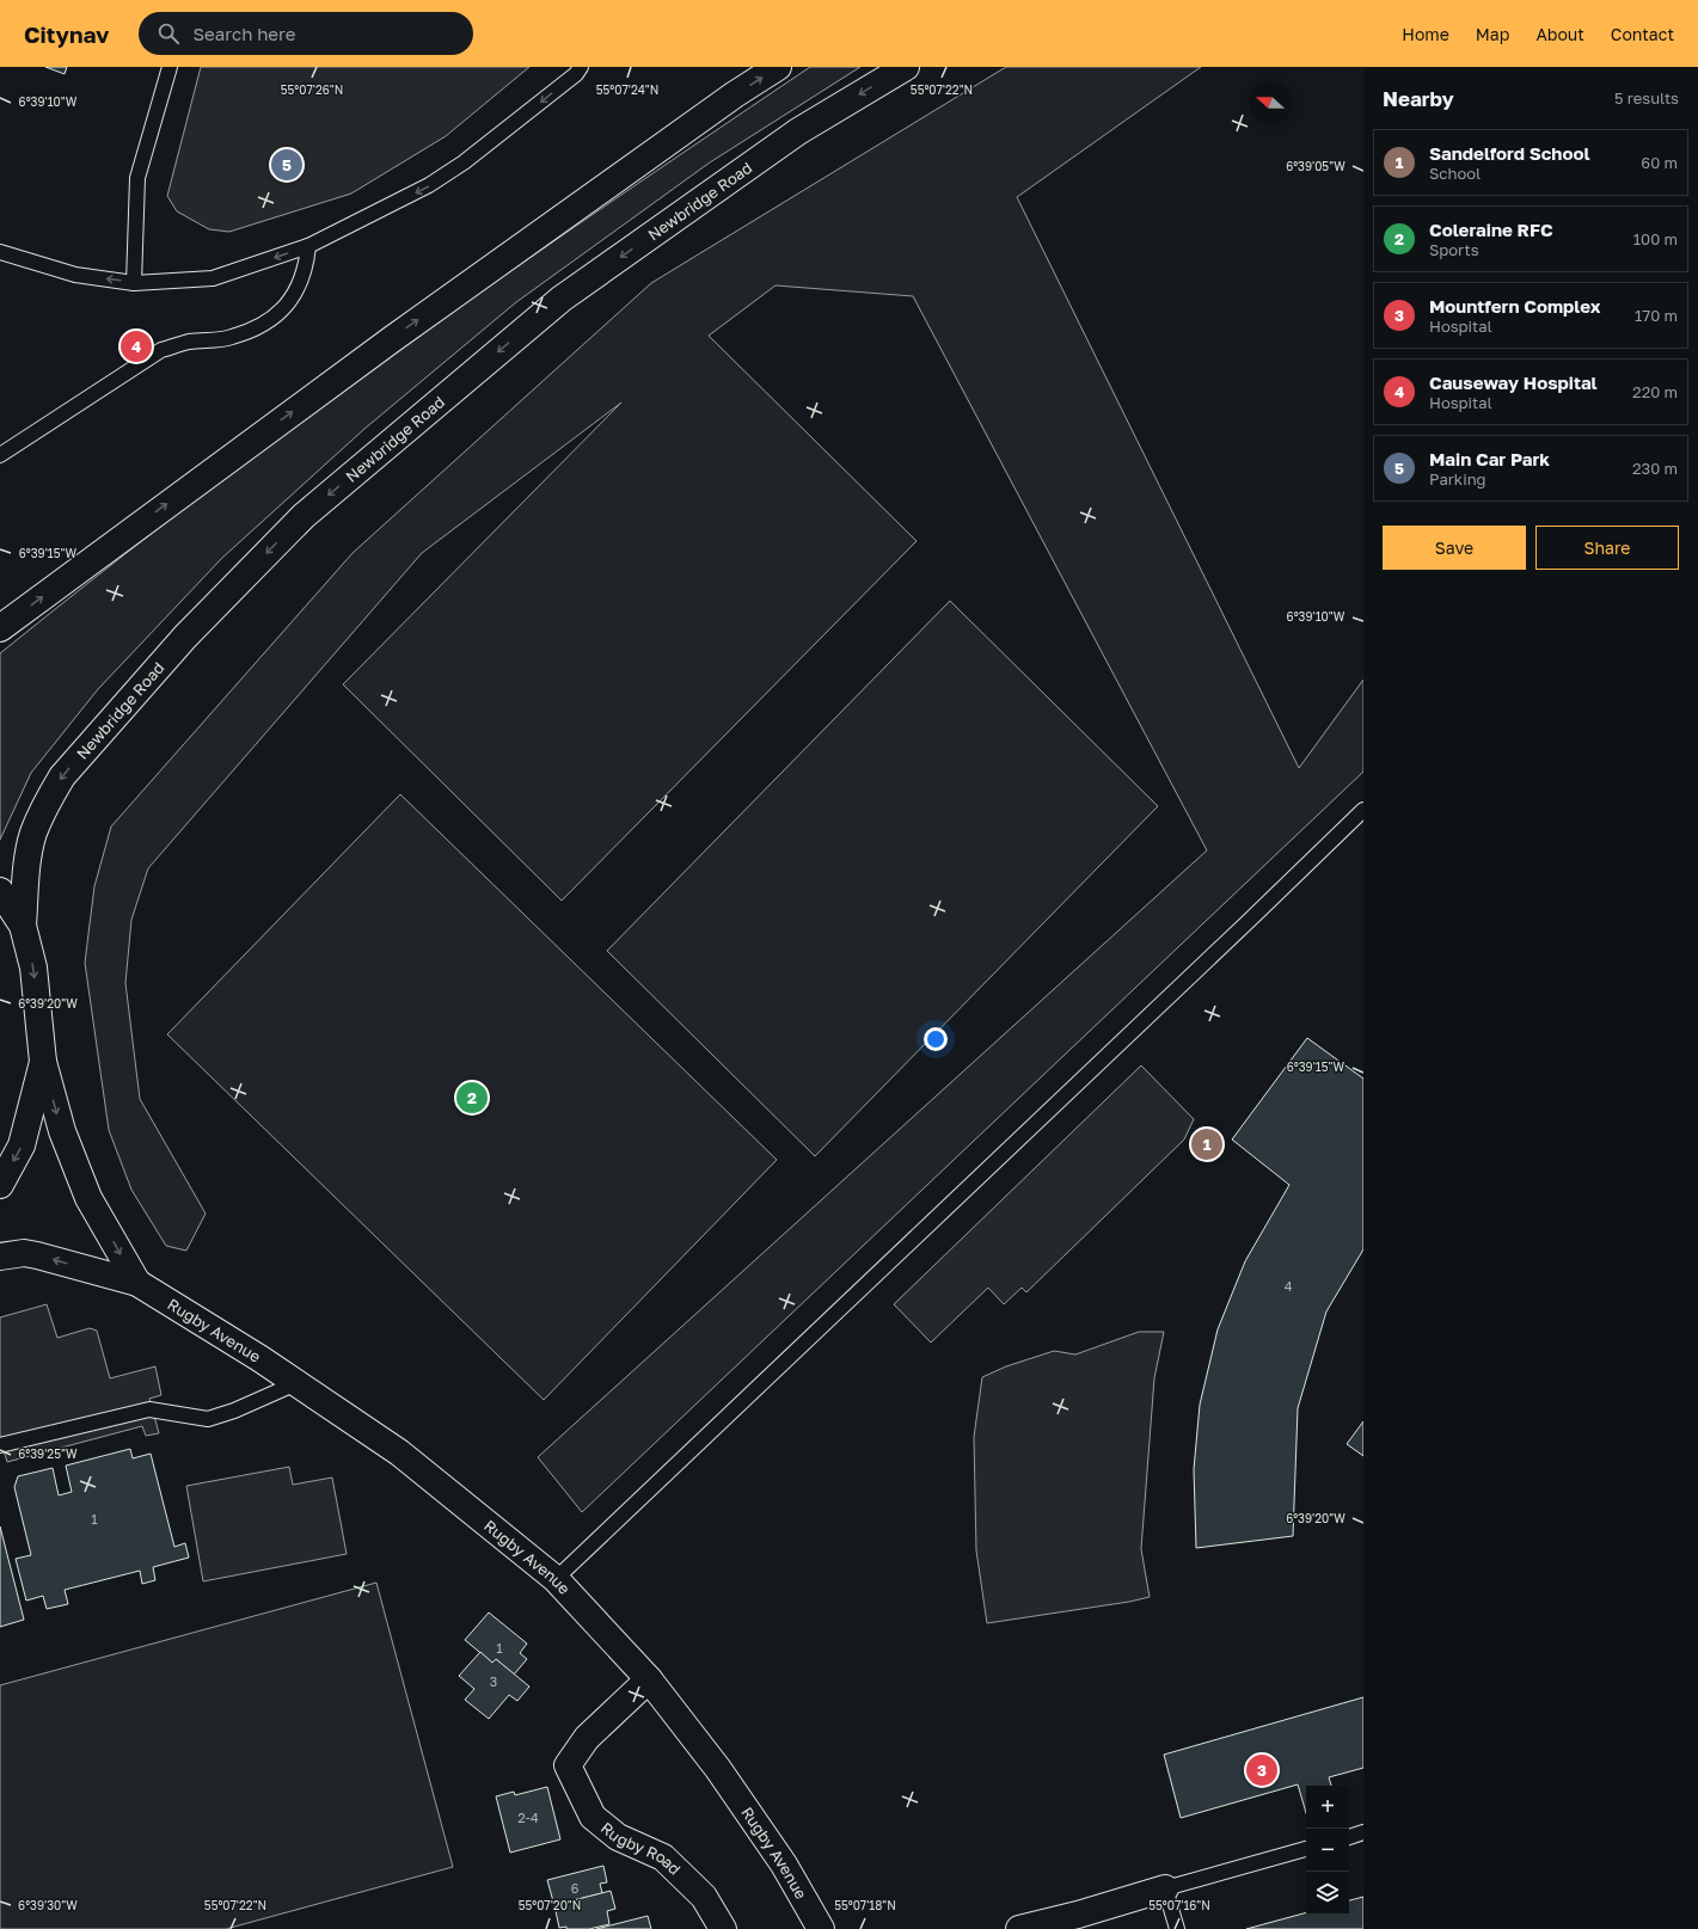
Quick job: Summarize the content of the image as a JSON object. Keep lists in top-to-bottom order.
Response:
{
  "streets": {
    "main road": ["Newbridge Road", "Rugby Avenue", "Rugby Road"]
  },
  "crossings": [
    ["Rugby Avenue", "Rugby Road"]
  ],
  "house_numbers": [
    "4",
    "1",
    "1",
    "3",
    "2-4",
    "6"
  ],
  "north": "left",
  "page": {
    "header": "Citynav",
    "search": "Search here",
    "nav": [
      "Home",
      "Map",
      "About",
      "Contact"
    ],
    "heading": ["Nearby", "5 results"],
    "list": [
      {
        "mark": "1",
        "name": "Sandelford School",
        "note": "School",
        "value": "60 m"
      },
      {
        "mark": "2",
        "name": "Coleraine RFC",
        "note": "Sports",
        "value": "100 m"
      },
      {
        "mark": "3",
        "name": "Mountfern Complex",
        "note": "Hospital",
        "value": "170 m"
      },
      {
        "mark": "4",
        "name": "Causeway Hospital",
        "note": "Hospital",
        "value": "220 m"
      },
      {
        "mark": "5",
        "name": "Main Car Park",
        "note": "Parking",
        "value": "230 m"
      }
    ],
    "pins": [
      "5",
      "4",
      "2",
      "1",
      "3"
    ],
    "buttons": ["Save", "Share"],
    "map_buttons": ["+", "−"]
  },
  "coordinates": [
    "55°07'26\"N",
    "55°07'24\"N",
    "55°07'22\"N",
    "6°39'10\"W",
    "6°39'05\"W",
    "6°39'15\"W",
    "6°39'20\"W",
    "6°39'25\"W",
    "6°39'30\"W",
    "55°07'20\"N",
    "55°07'18\"N",
    "55°07'16\"N"
  ]
}
